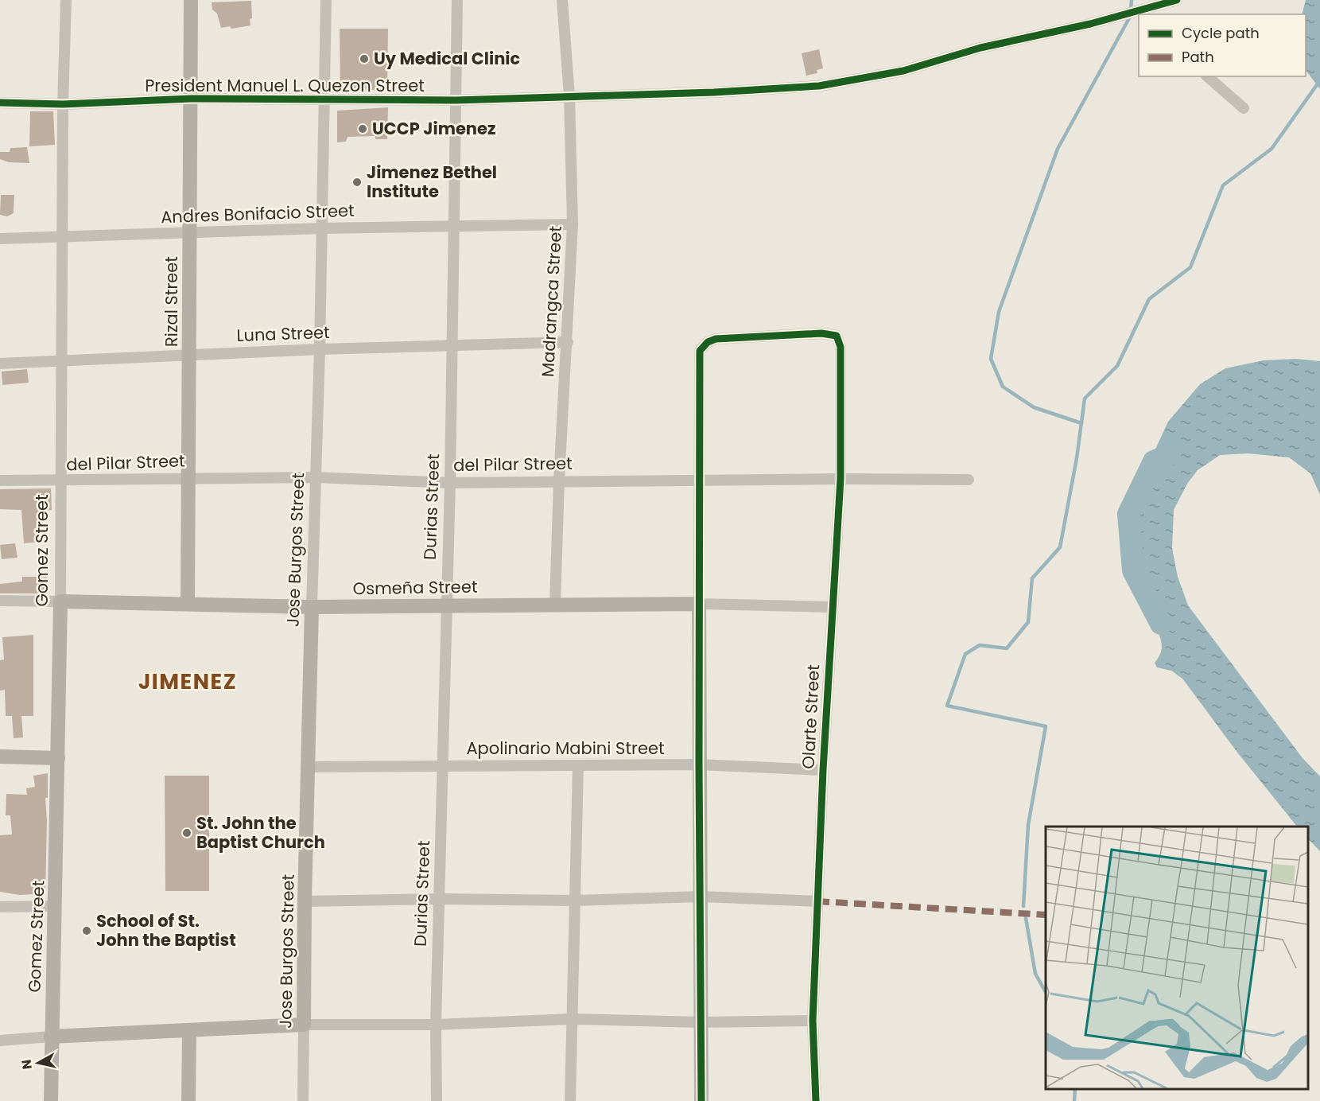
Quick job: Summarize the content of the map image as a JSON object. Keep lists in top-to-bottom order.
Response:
{
  "streets": {
    "street": [
      "President Manuel L. Quezon Street",
      "Andres Bonifacio Street",
      "Rizal Street",
      "Madrangca Street",
      "Luna Street",
      "del Pilar Street",
      "Durias Street",
      "Jose Burgos Street",
      "Gomez Street",
      "Osmeña Street",
      "Olarte Street",
      "Apolinario Mabini Street"
    ]
  },
  "crossings": [
    ["President Manuel L. Quezon Street", "Rizal Street"],
    ["President Manuel L. Quezon Street", "Madrangca Street"],
    ["President Manuel L. Quezon Street", "Durias Street"],
    ["President Manuel L. Quezon Street", "Jose Burgos Street"],
    ["President Manuel L. Quezon Street", "Gomez Street"],
    ["Andres Bonifacio Street", "Rizal Street"],
    ["Andres Bonifacio Street", "Madrangca Street"],
    ["Andres Bonifacio Street", "Durias Street"],
    ["Andres Bonifacio Street", "Jose Burgos Street"],
    ["Andres Bonifacio Street", "Gomez Street"],
    ["Rizal Street", "Luna Street"],
    ["Rizal Street", "del Pilar Street"],
    ["Rizal Street", "Osmeña Street"],
    ["Madrangca Street", "Luna Street"],
    ["Madrangca Street", "del Pilar Street"],
    ["Madrangca Street", "Osmeña Street"],
    ["Luna Street", "Durias Street"],
    ["Luna Street", "Jose Burgos Street"],
    ["Luna Street", "Gomez Street"],
    ["del Pilar Street", "Durias Street"],
    ["del Pilar Street", "Jose Burgos Street"],
    ["del Pilar Street", "Gomez Street"],
    ["del Pilar Street", "Olarte Street"],
    ["Durias Street", "Osmeña Street"],
    ["Durias Street", "Apolinario Mabini Street"],
    ["Jose Burgos Street", "Osmeña Street"],
    ["Jose Burgos Street", "Apolinario Mabini Street"],
    ["Gomez Street", "Osmeña Street"],
    ["Osmeña Street", "Olarte Street"],
    ["Olarte Street", "Apolinario Mabini Street"]
  ],
  "districts": ["JIMENEZ"],
  "places": [
    "Uy Medical Clinic",
    "UCCP Jimenez",
    "Jimenez Bethel Institute",
    "St. John the Baptist Church",
    "School of St. John the Baptist"
  ],
  "legend": ["Cycle path", "Path"],
  "north": "left"
}
